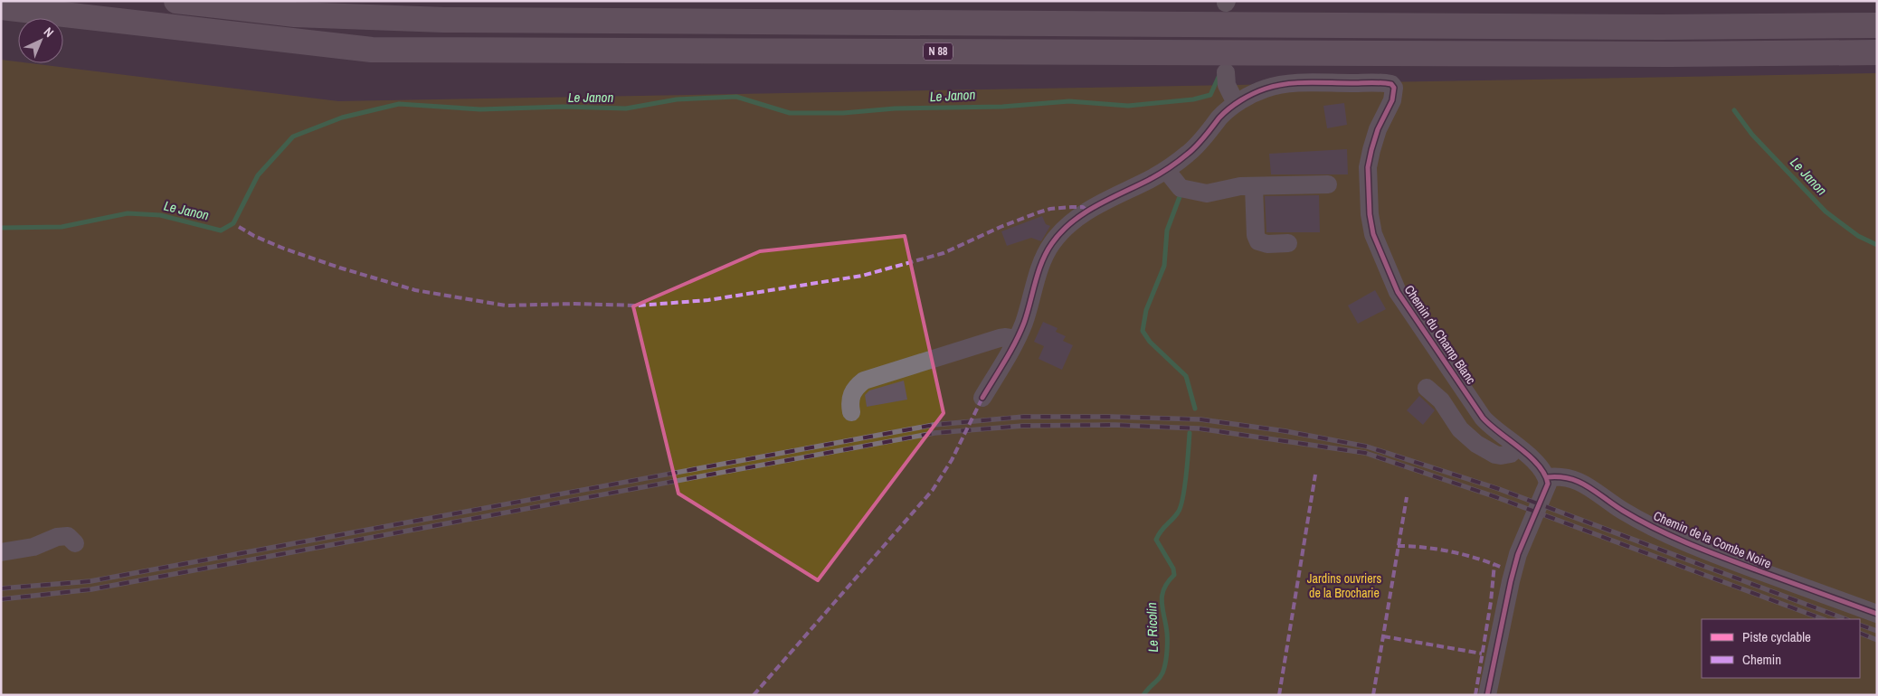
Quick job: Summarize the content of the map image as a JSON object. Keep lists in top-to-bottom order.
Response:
{
  "streets": {
    "highway": ["N 88"],
    "street": ["Chemin du Champ Blanc", "Chemin de la Combe Noire"]
  },
  "crossings": [
    ["Chemin du Champ Blanc", "Chemin de la Combe Noire"]
  ],
  "water": ["Le Janon", "Le Ricolin"],
  "parks": ["Jardins ouvriers de la Brocharie"],
  "legend": ["Piste cyclable", "Chemin"],
  "north": "top right"
}
